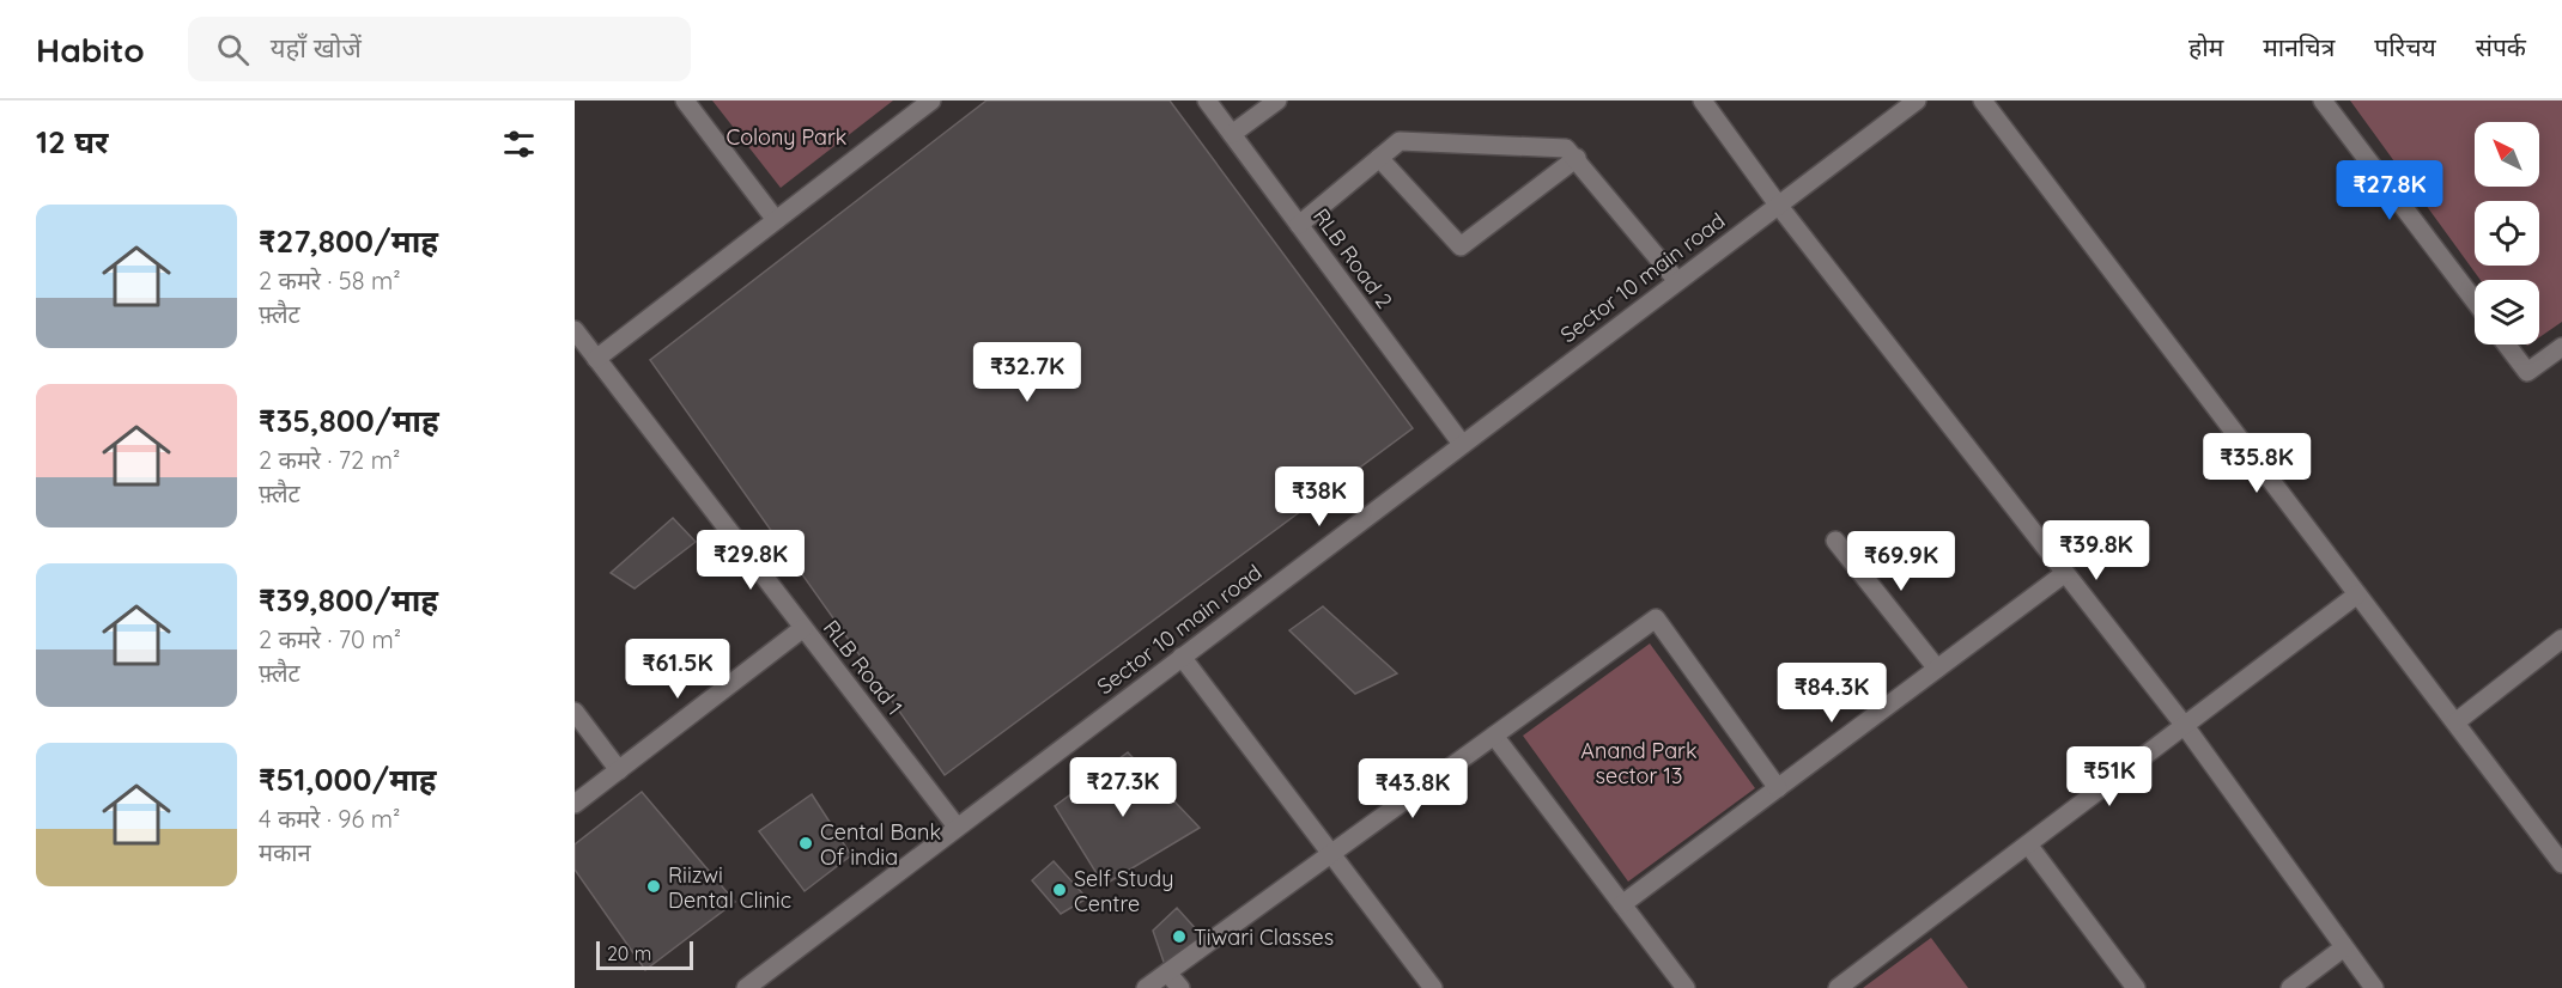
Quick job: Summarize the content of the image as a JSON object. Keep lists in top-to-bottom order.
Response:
{
  "streets": {
    "street": ["RLB Road 2", "Sector 10 main road", "RLB Road 1"]
  },
  "crossings": [
    ["RLB Road 2", "Sector 10 main road"],
    ["Sector 10 main road", "RLB Road 1"]
  ],
  "parks": ["Colony Park", "Anand Park sector 13"],
  "places": [
    "Cental Bank Of india",
    "Riizwi Dental Clinic",
    "Self Study Centre",
    "Tiwari Classes"
  ],
  "scale_bar": "20 m",
  "north": "top left",
  "page": {
    "header": "Habito",
    "search": "यहाँ खोजें",
    "nav": [
      "होम",
      "मानचित्र",
      "परिचय",
      "संपर्क"
    ],
    "heading": "12 घर",
    "price": [
      "₹27.8K",
      "₹32.7K",
      "₹35.8K",
      "₹38K",
      "₹39.8K",
      "₹29.8K",
      "₹69.9K",
      "₹61.5K",
      "₹84.3K",
      "₹51K",
      "₹27.3K",
      "₹43.8K"
    ],
    "list": [
      {
        "name": "₹27,800/माह",
        "note": "2 कमरे · 58 m² · फ़्लैट"
      },
      {
        "name": "₹35,800/माह",
        "note": "2 कमरे · 72 m² · फ़्लैट"
      },
      {
        "name": "₹39,800/माह",
        "note": "2 कमरे · 70 m² · फ़्लैट"
      },
      {
        "name": "₹51,000/माह",
        "note": "4 कमरे · 96 m² · मकान"
      }
    ],
    "scale": "20 m"
  }
}
